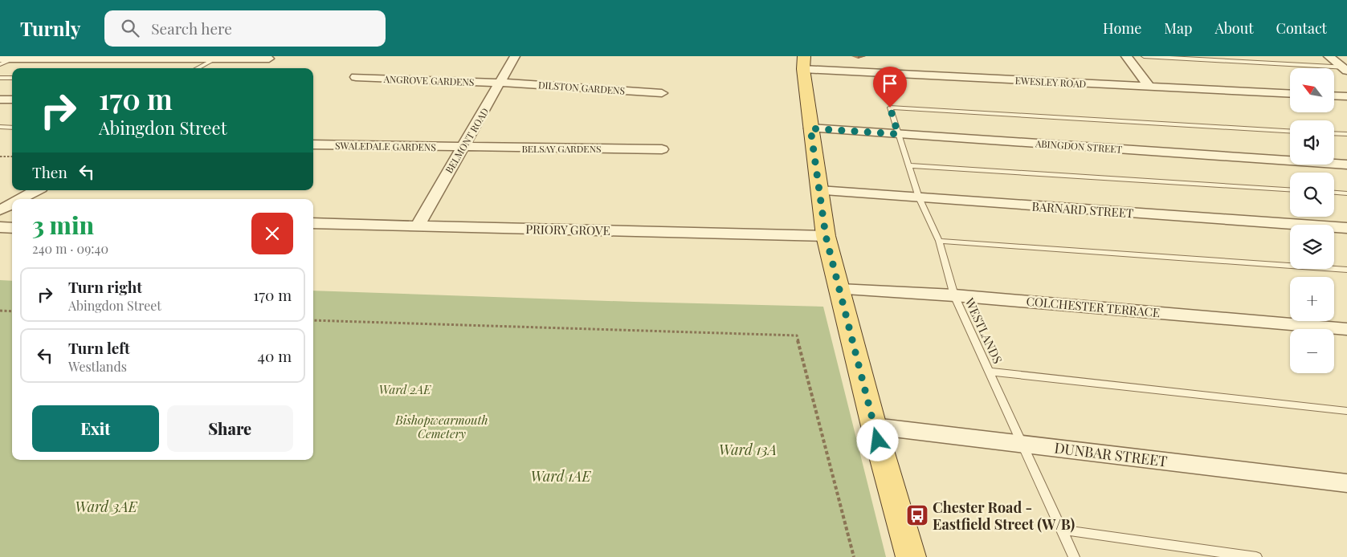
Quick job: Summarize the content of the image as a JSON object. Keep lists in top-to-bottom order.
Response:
{
  "streets": {
    "street": [
      "ANGROVE GARDENS",
      "EWESLEY ROAD",
      "DILSTON GARDENS",
      "BELMONT ROAD",
      "SWALEDALE GARDENS",
      "ABINGDON STREET",
      "BELSAY GARDENS",
      "BARNARD STREET",
      "PRIORY GROVE",
      "COLCHESTER TERRACE",
      "DUNBAR STREET"
    ],
    "lane": ["WESTLANDS"]
  },
  "crossings": [
    ["ANGROVE GARDENS", "DILSTON GARDENS"],
    ["ANGROVE GARDENS", "BELMONT ROAD"],
    ["DILSTON GARDENS", "BELMONT ROAD"],
    ["BELMONT ROAD", "SWALEDALE GARDENS"],
    ["BELMONT ROAD", "BELSAY GARDENS"],
    ["BELMONT ROAD", "PRIORY GROVE"],
    ["SWALEDALE GARDENS", "BELSAY GARDENS"],
    ["ABINGDON STREET", "WESTLANDS"],
    ["BARNARD STREET", "WESTLANDS"],
    ["COLCHESTER TERRACE", "WESTLANDS"],
    ["WESTLANDS", "DUNBAR STREET"]
  ],
  "parks": [
    "Ward 2AE",
    "Bishopwearmouth Cemetery",
    "Ward 13A",
    "Ward 1AE",
    "Ward 3AE"
  ],
  "places": {
    "bus stop": ["Chester Road - Eastfield Street (W/B)"]
  },
  "north": "top left",
  "page": {
    "header": "Turnly",
    "search": "Search here",
    "nav": [
      "Home",
      "Map",
      "About",
      "Contact"
    ],
    "map_buttons": ["+", "−"],
    "turn": ["170 m", "Abingdon Street"],
    "then": "Then",
    "heading": ["3 min", "240 m · 09:40"],
    "list": [
      {
        "name": "Turn right",
        "note": "Abingdon Street",
        "value": "170 m"
      },
      {
        "name": "Turn left",
        "note": "Westlands",
        "value": "40 m"
      }
    ],
    "buttons": ["Exit", "Share"]
  }
}
